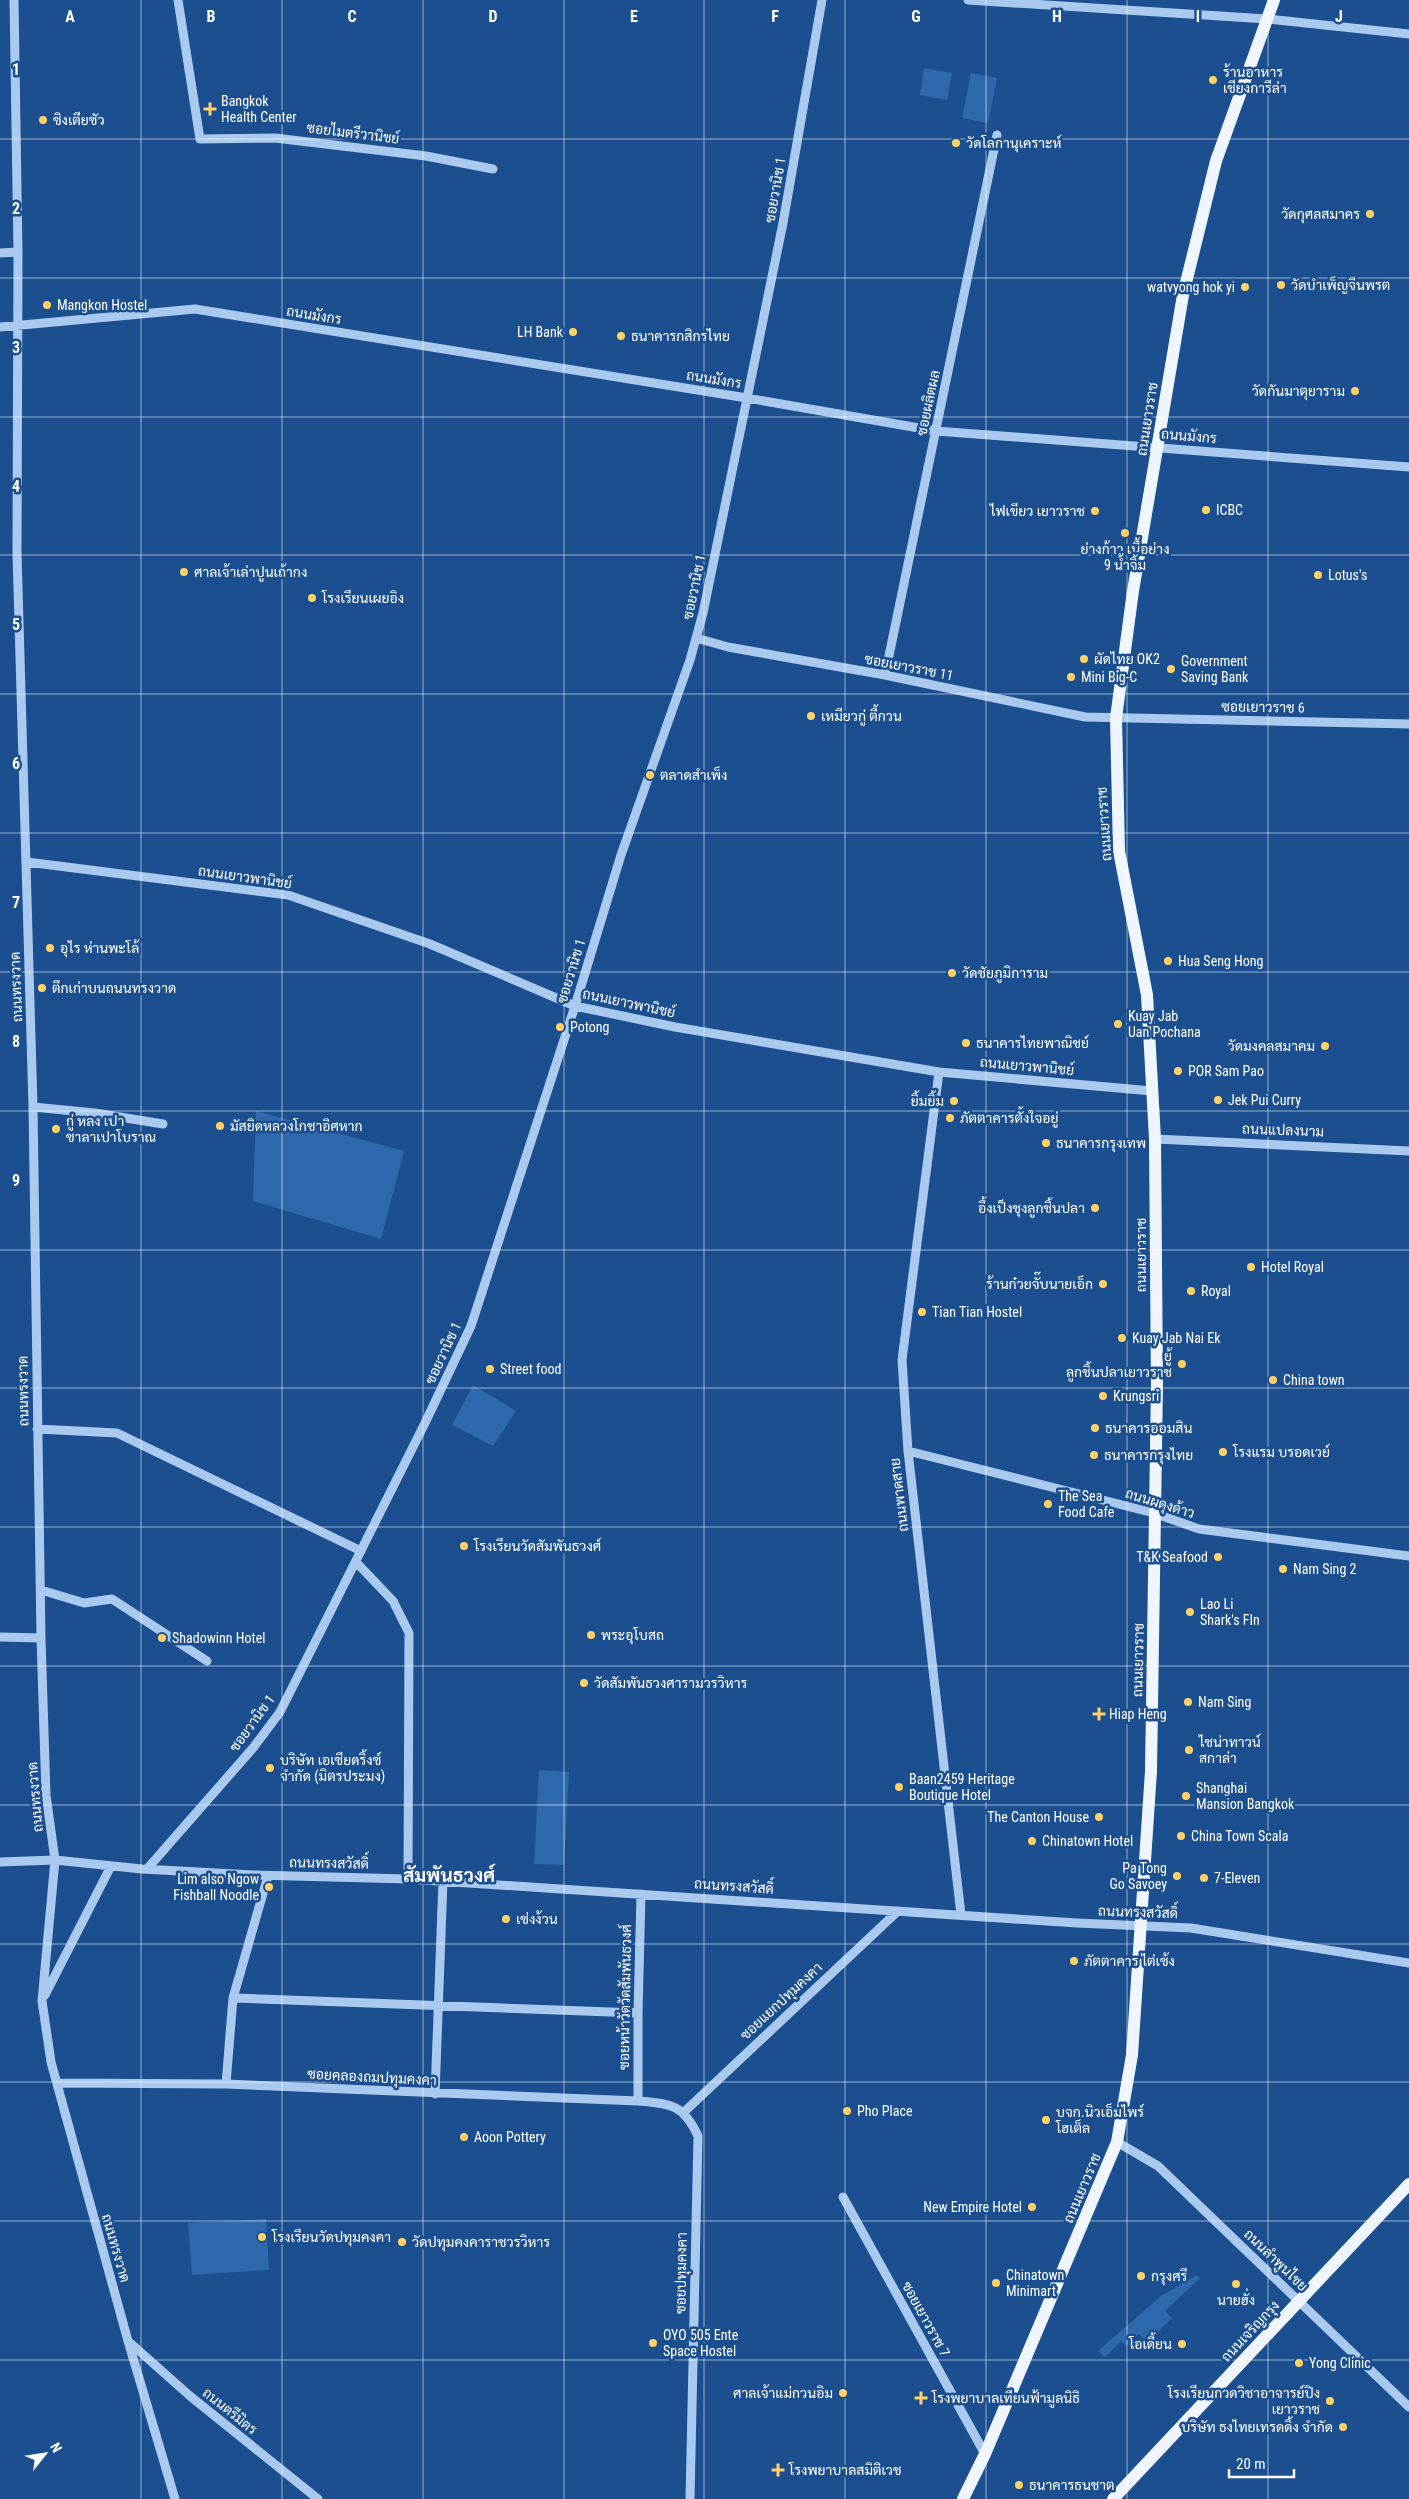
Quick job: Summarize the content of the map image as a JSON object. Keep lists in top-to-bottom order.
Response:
{
  "streets": {
    "main road": ["ถนนเยาวราช", "ถนนเจริญกรุง"],
    "street": [
      "ซอยไมตรีวานิชย์",
      "ซอยวานิช 1",
      "ถนนมังกร",
      "ซอยผลิตผล",
      "ซอยเยาวราช 11",
      "ซอยเยาวราช 6",
      "ถนนเยาวพานิชย์",
      "ถนนทรงวาด",
      "ถนนแปลงนาม",
      "ถนนพาดสาย",
      "ถนนผดุงด้าว",
      "ถนนทรงสวัสดิ์",
      "ซอยหน้าวัดวัดสัมพันธวงศ์",
      "ซอยแยกปทุมคงคา",
      "ซอยคลองถมปทุมคงคา",
      "ถนนลำพูนไชย",
      "ซอยปทุมคงคา",
      "ซอยเยาวราช 7",
      "ถนนตรีมิตร"
    ]
  },
  "crossings": [
    ["ซอยวานิช 1", "ถนนมังกร"],
    ["ซอยวานิช 1", "ซอยเยาวราช 11"],
    ["ซอยวานิช 1", "ถนนเยาวพานิชย์"],
    ["ซอยวานิช 1", "ถนนทรงสวัสดิ์"],
    ["ถนนมังกร", "ซอยผลิตผล"],
    ["ถนนมังกร", "ถนนเยาวราช"],
    ["ถนนมังกร", "ถนนทรงวาด"],
    ["ซอยผลิตผล", "ซอยเยาวราช 11"],
    ["ถนนเยาวราช", "ซอยเยาวราช 11"],
    ["ถนนเยาวราช", "ซอยเยาวราช 6"],
    ["ถนนเยาวราช", "ถนนเยาวพานิชย์"],
    ["ถนนเยาวราช", "ถนนแปลงนาม"],
    ["ถนนเยาวราช", "ถนนผดุงด้าว"],
    ["ถนนเยาวราช", "ถนนทรงสวัสดิ์"],
    ["ถนนเยาวราช", "ถนนลำพูนไชย"],
    ["ถนนเยาวราช", "ซอยเยาวราช 7"],
    ["ซอยเยาวราช 11", "ซอยเยาวราช 6"],
    ["ถนนเยาวพานิชย์", "ถนนทรงวาด"],
    ["ถนนเยาวพานิชย์", "ถนนพาดสาย"],
    ["ถนนทรงวาด", "ถนนทรงสวัสดิ์"],
    ["ถนนทรงวาด", "ซอยคลองถมปทุมคงคา"],
    ["ถนนทรงวาด", "ถนนตรีมิตร"],
    ["ถนนพาดสาย", "ถนนผดุงด้าว"],
    ["ถนนพาดสาย", "ถนนทรงสวัสดิ์"],
    ["ถนนทรงสวัสดิ์", "ซอยหน้าวัดวัดสัมพันธวงศ์"],
    ["ถนนทรงสวัสดิ์", "ซอยแยกปทุมคงคา"],
    ["ซอยหน้าวัดวัดสัมพันธวงศ์", "ซอยคลองถมปทุมคงคา"],
    ["ซอยแยกปทุมคงคา", "ซอยคลองถมปทุมคงคา"],
    ["ซอยแยกปทุมคงคา", "ซอยปทุมคงคา"],
    ["ซอยคลองถมปทุมคงคา", "ซอยปทุมคงคา"],
    ["ถนนลำพูนไชย", "ถนนเจริญกรุง"]
  ],
  "districts": ["สัมพันธวงศ์"],
  "places": {
    "other": [
      "ร้านอาหาร เชียงการีล่า",
      "ซิงเตียซัว",
      "วัดโลกานุเคราะห์",
      "วัดกุศลสมาคร",
      "วัดบำเพ็ญจีนพรต",
      "watvyong hok yi",
      "Mangkon Hostel",
      "LH Bank",
      "ธนาคารกสิกรไทย",
      "วัดกันมาตุยาราม",
      "ICBC",
      "ไฟเขียว เยาวราช",
      "ย่างก้าว เนื้อย่าง 9 น้ำจิ้ม",
      "ศาลเจ้าเล่าปูนเถ้ากง",
      "Lotus's",
      "โรงเรียนเผยอิง",
      "ผัดไทย OK2",
      "Government Saving Bank",
      "Mini Big-C",
      "เหมียวกู่ ตี้กวน",
      "ตลาดสำเพ็ง",
      "อุไร ห่านพะโล้",
      "Hua Seng Hong",
      "วัดชัยภูมิการาม",
      "ตึกเก่าบนถนนทรงวาด",
      "Kuay Jab Uan Pochana",
      "Potong",
      "ธนาคารไทยพาณิชย์",
      "วัดมงคลสมาคม",
      "POR Sam Pao",
      "Jek Pui Curry",
      "ยิ้มยิ้ม",
      "ภัตตาคารตั้งใจอยู่",
      "มัสยิดหลวงโกชาอิศหาก",
      "กู่ หลง เปา ซาลาเปาโบราณ",
      "ธนาคารกรุงเทพ",
      "อึ้งเป็งชุงลูกชิ้นปลา",
      "Hotel Royal",
      "ร้านก๋วยจั๊บนายเอ็ก",
      "Royal",
      "Tian Tian Hostel",
      "Kuay Jab Nai Ek",
      "ยู้ ลูกชิ้นปลาเยาวราช",
      "Street food",
      "China town",
      "Krungsri",
      "ธนาคารออมสิน",
      "โรงแรม บรอดเวย์",
      "ธนาคารกรุงไทย",
      "The Sea Food Cafe",
      "โรงเรียนวัดสัมพันธวงศ์",
      "T&K Seafood",
      "Nam Sing 2",
      "Lao Li Shark's FIn",
      "พระอุโบสถ",
      "Shadowinn Hotel",
      "วัดสัมพันธวงศารามวรวิหาร",
      "Nam Sing",
      "ไชน่าทาวน์ สกาล่า",
      "บริษัท เอเซียดริ้งซ์ จำกัด (มิตรประมง)",
      "Baan2459 Heritage Boutique Hotel",
      "Shanghai Mansion Bangkok",
      "The Canton House",
      "China Town Scala",
      "Chinatown Hotel",
      "Pa Tong Go Savoey",
      "7-Eleven",
      "Lim also Ngow Fishball Noodle",
      "เซ่งง้วน",
      "ภัตตาคาร ไต่เซ้ง",
      "Pho Place",
      "บจก.นิวเอ็มไพร์ โฮเต็ล",
      "Aoon Pottery",
      "New Empire Hotel",
      "โรงเรียนวัดปทุมคงคา",
      "วัดปทุมคงคาราชวรวิหาร",
      "กรุงศรี",
      "Chinatown Minimart",
      "นายฮั่ง",
      "OYO 505 Ente Space Hostel",
      "โอเดี้ยน",
      "Yong Clinic",
      "ศาลเจ้าแม่กวนอิม",
      "โรงเรียนกวดวิชาอาจารย์ปิง เยาวราช",
      "บริษัท ธงไทยเทรดดิ้ง จำกัด",
      "ธนาคารธนชาต"
    ],
    "health": [
      "Bangkok Health Center",
      "Hiap Heng",
      "โรงพยาบาลเทียนฟ้ามูลนิธิ",
      "โรงพยาบาลสมิติเวช"
    ]
  },
  "scale_bar": "20 m",
  "north": "top right",
  "grid": {
    "columns": [
      "A",
      "B",
      "C",
      "D",
      "E",
      "F",
      "G",
      "H",
      "I",
      "J"
    ],
    "rows": [
      "1",
      "2",
      "3",
      "4",
      "5",
      "6",
      "7",
      "8",
      "9"
    ]
  }
}
